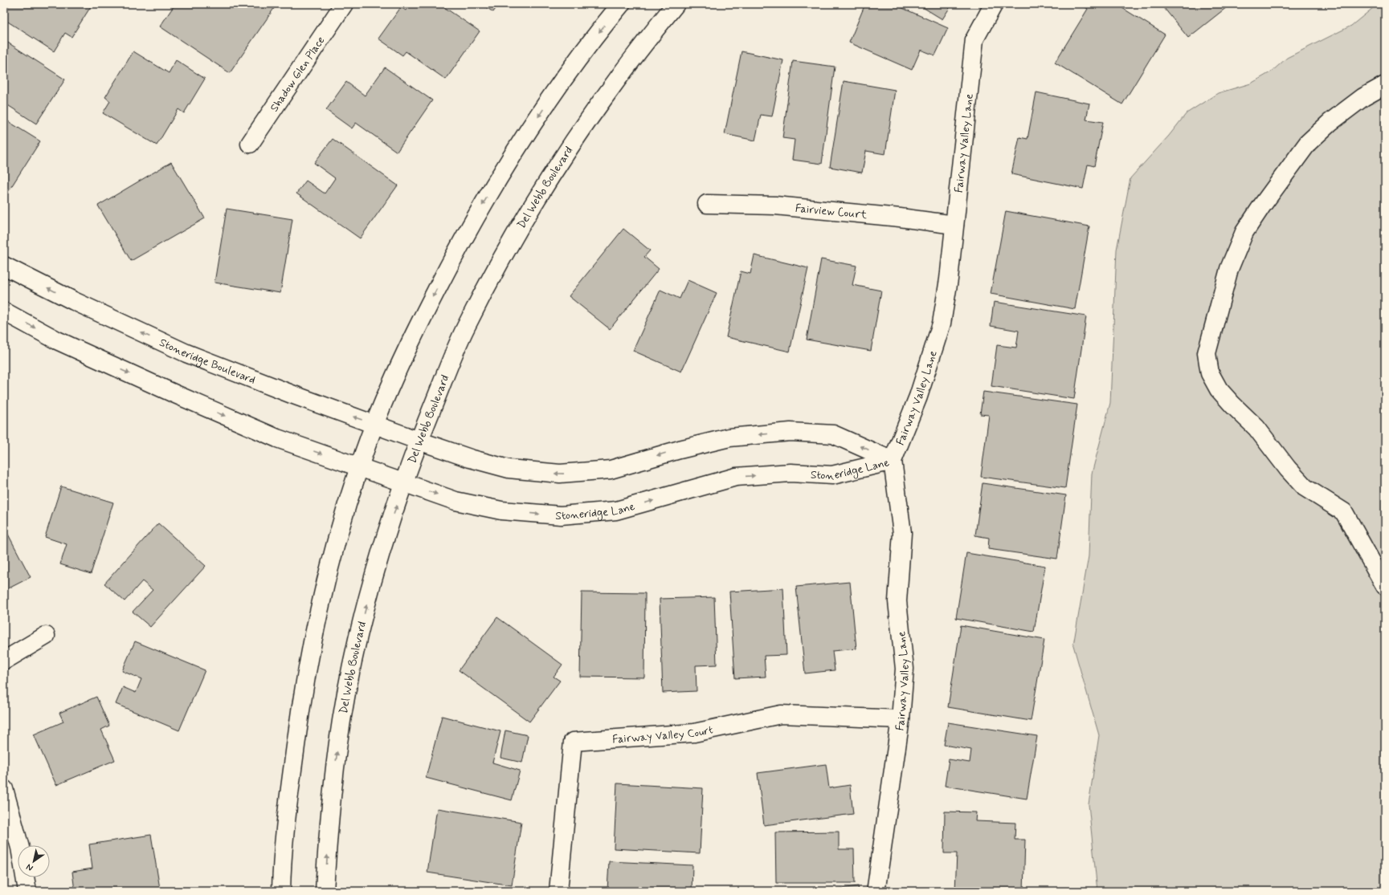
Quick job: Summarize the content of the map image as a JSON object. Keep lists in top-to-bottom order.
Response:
{
  "streets": {
    "street": [
      "Shadow Glen Place",
      "Fairway Valley Lane",
      "Del Webb Boulevard",
      "Fairview Court",
      "Stoneridge Boulevard",
      "Stoneridge Lane",
      "Fairway Valley Court"
    ]
  },
  "crossings": [
    ["Fairway Valley Lane", "Fairview Court"],
    ["Fairway Valley Lane", "Stoneridge Lane"],
    ["Fairway Valley Lane", "Fairway Valley Court"],
    ["Del Webb Boulevard", "Stoneridge Boulevard"],
    ["Del Webb Boulevard", "Stoneridge Lane"],
    ["Stoneridge Boulevard", "Stoneridge Lane"]
  ],
  "north": "bottom left"
}
